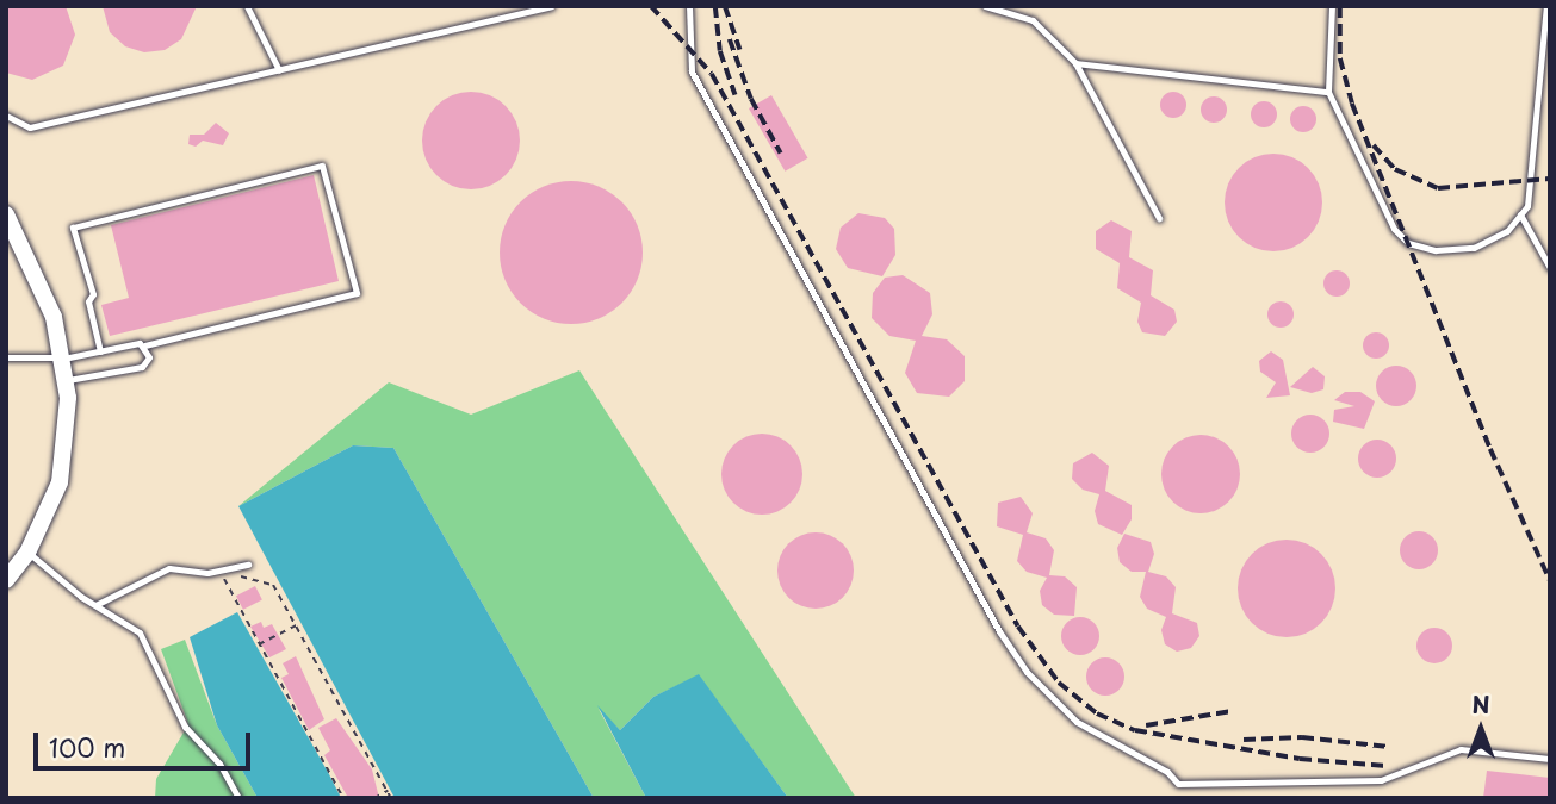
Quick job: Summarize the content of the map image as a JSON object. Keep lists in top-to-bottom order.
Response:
{
  "scale_bar": "100 m",
  "north": "top"
}
